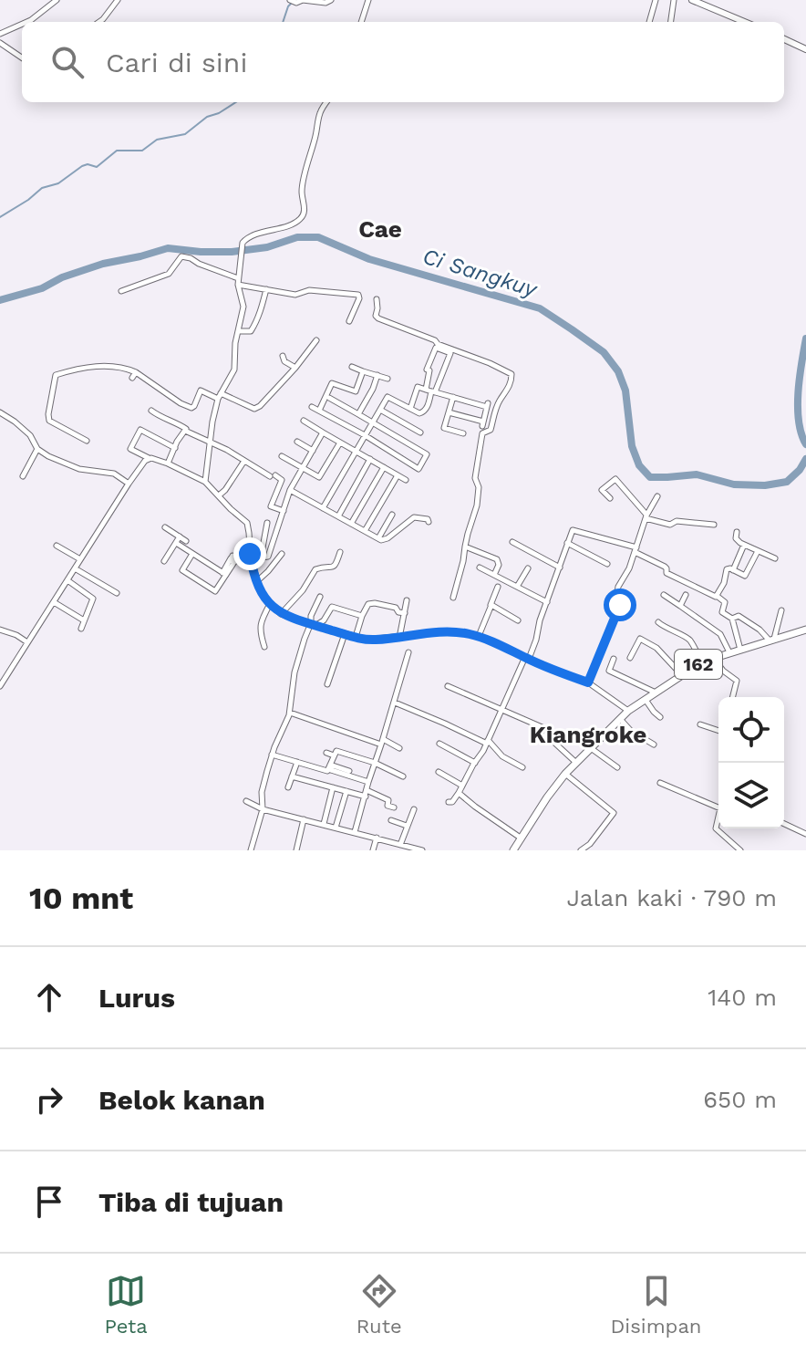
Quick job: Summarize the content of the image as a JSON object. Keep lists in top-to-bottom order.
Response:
{
  "streets": {
    "main road": ["162"]
  },
  "districts": ["Cae", "Kiangroke"],
  "water": ["Ci Sangkuy"],
  "page": {
    "search": "Cari di sini",
    "heading": ["10 mnt", "Jalan kaki · 790 m"],
    "list": [
      ["Lurus", "140 m"],
      ["Belok kanan", "650 m"],
      "Tiba di tujuan"
    ],
    "nav": ["Peta", "Rute", "Disimpan"]
  }
}
